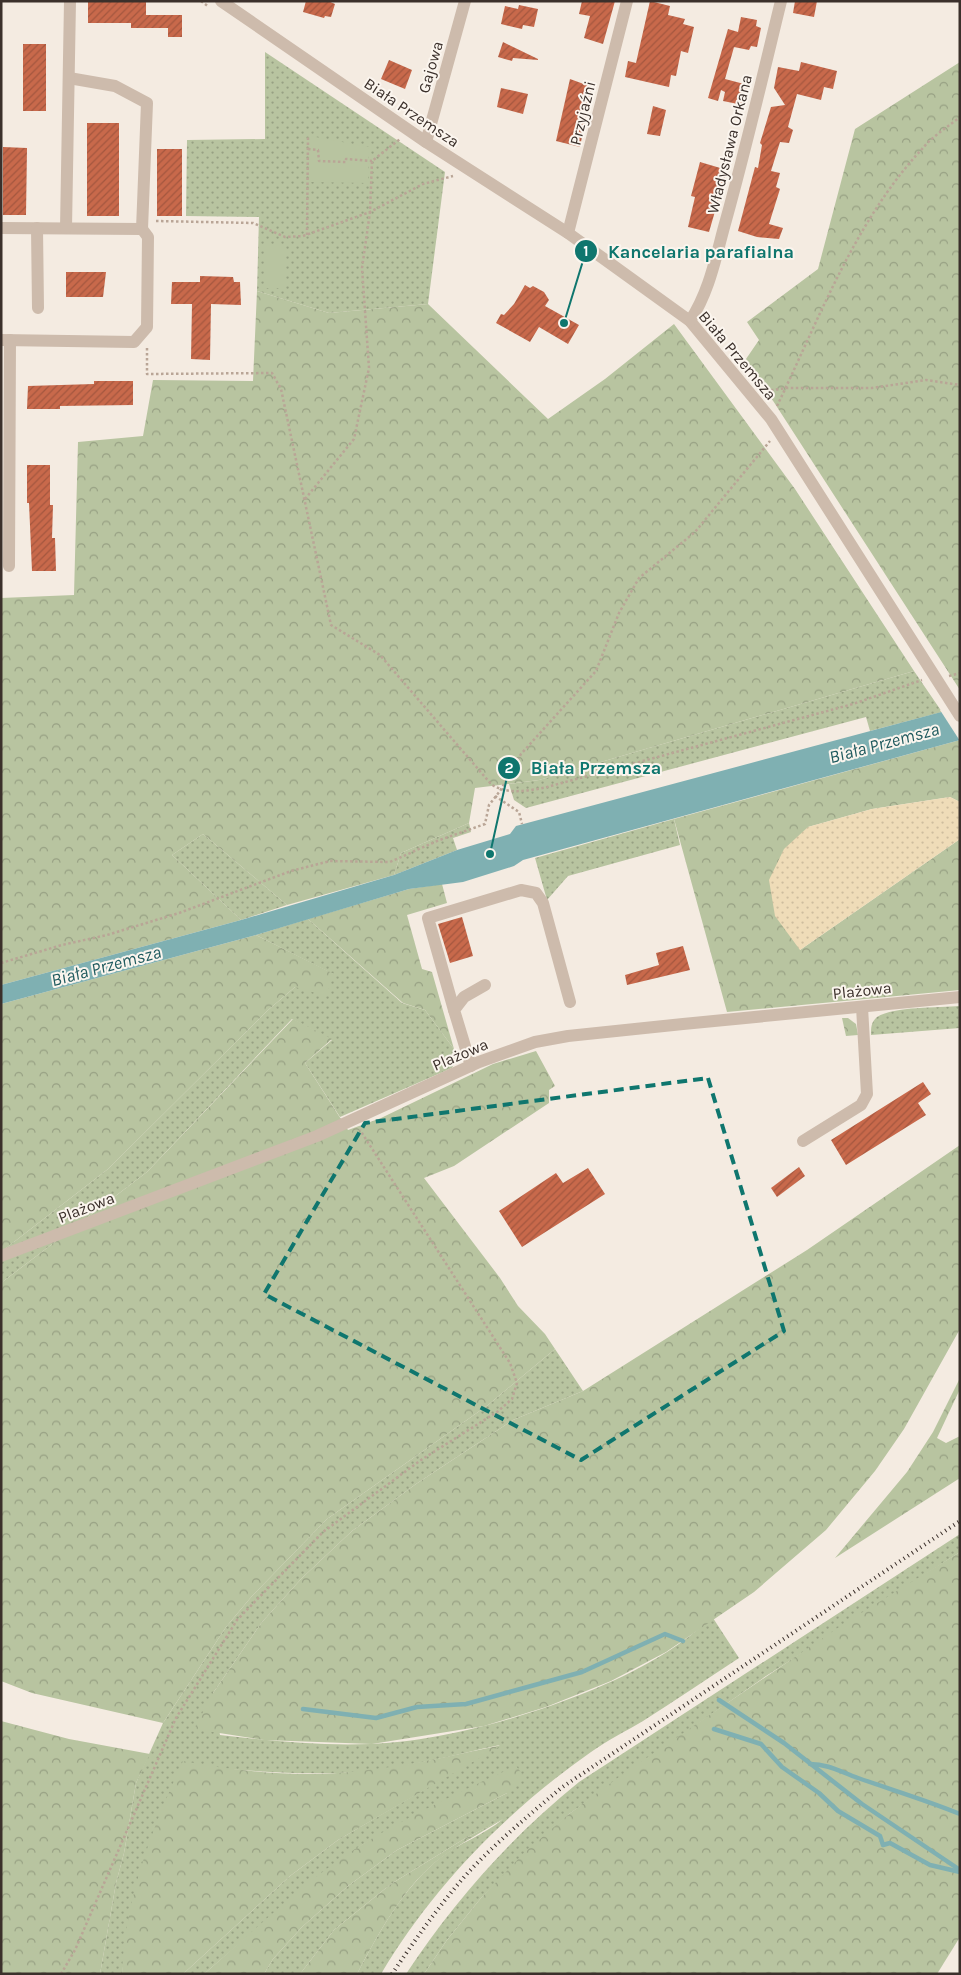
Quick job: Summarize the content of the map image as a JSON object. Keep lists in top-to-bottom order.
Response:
{
  "streets": {
    "street": [
      "Gajowa",
      "Biała Przemsza",
      "Przyjaźni",
      "Władysława Orkana",
      "Plażowa"
    ]
  },
  "crossings": [
    ["Gajowa", "Biała Przemsza"],
    ["Biała Przemsza", "Przyjaźni"],
    ["Biała Przemsza", "Władysława Orkana"]
  ],
  "water": ["Biała Przemsza"],
  "places": ["Kancelaria parafialna", "Biała Przemsza"]
}
